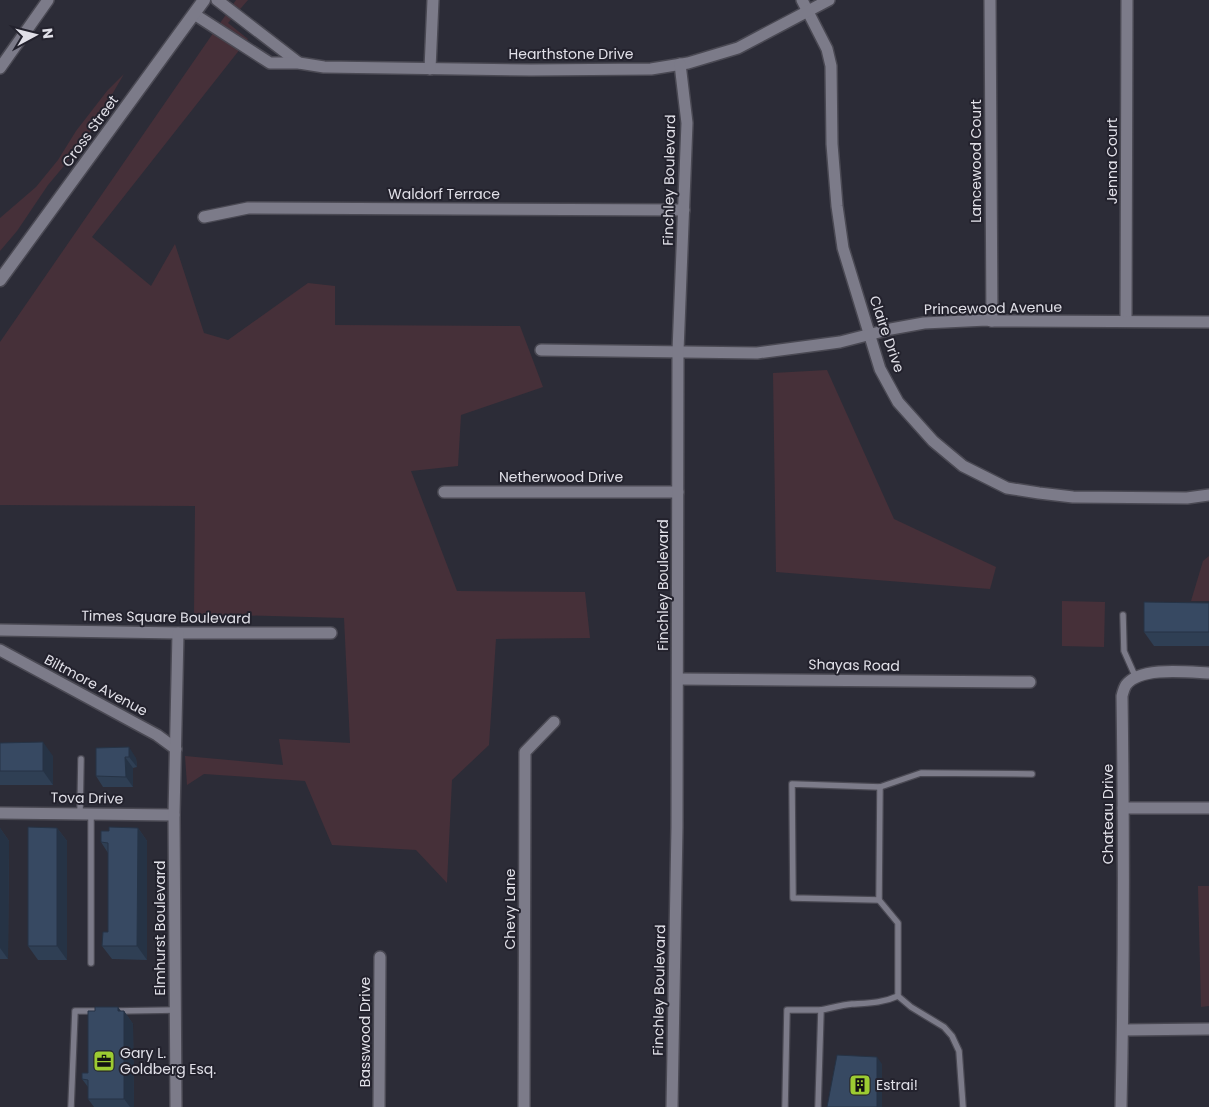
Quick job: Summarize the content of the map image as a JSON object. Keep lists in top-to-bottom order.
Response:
{
  "streets": {
    "main road": ["Cross Street"],
    "street": [
      "Hearthstone Drive",
      "Lancewood Court",
      "Jenna Court",
      "Finchley Boulevard",
      "Waldorf Terrace",
      "Princewood Avenue",
      "Claire Drive",
      "Netherwood Drive",
      "Times Square Boulevard",
      "Shayas Road",
      "Biltmore Avenue",
      "Tova Drive",
      "Chateau Drive",
      "Chevy Lane",
      "Elmhurst Boulevard",
      "Basswood Drive"
    ]
  },
  "crossings": [
    ["Hearthstone Drive", "Cross Street"],
    ["Hearthstone Drive", "Finchley Boulevard"],
    ["Hearthstone Drive", "Claire Drive"],
    ["Lancewood Court", "Princewood Avenue"],
    ["Jenna Court", "Princewood Avenue"],
    ["Finchley Boulevard", "Waldorf Terrace"],
    ["Finchley Boulevard", "Princewood Avenue"],
    ["Finchley Boulevard", "Netherwood Drive"],
    ["Finchley Boulevard", "Shayas Road"],
    ["Princewood Avenue", "Claire Drive"],
    ["Times Square Boulevard", "Elmhurst Boulevard"],
    ["Biltmore Avenue", "Elmhurst Boulevard"],
    ["Tova Drive", "Elmhurst Boulevard"]
  ],
  "places": {
    "office": ["Gary L. Goldberg Esq."],
    "building": ["Estrai!"]
  },
  "north": "right"
}
